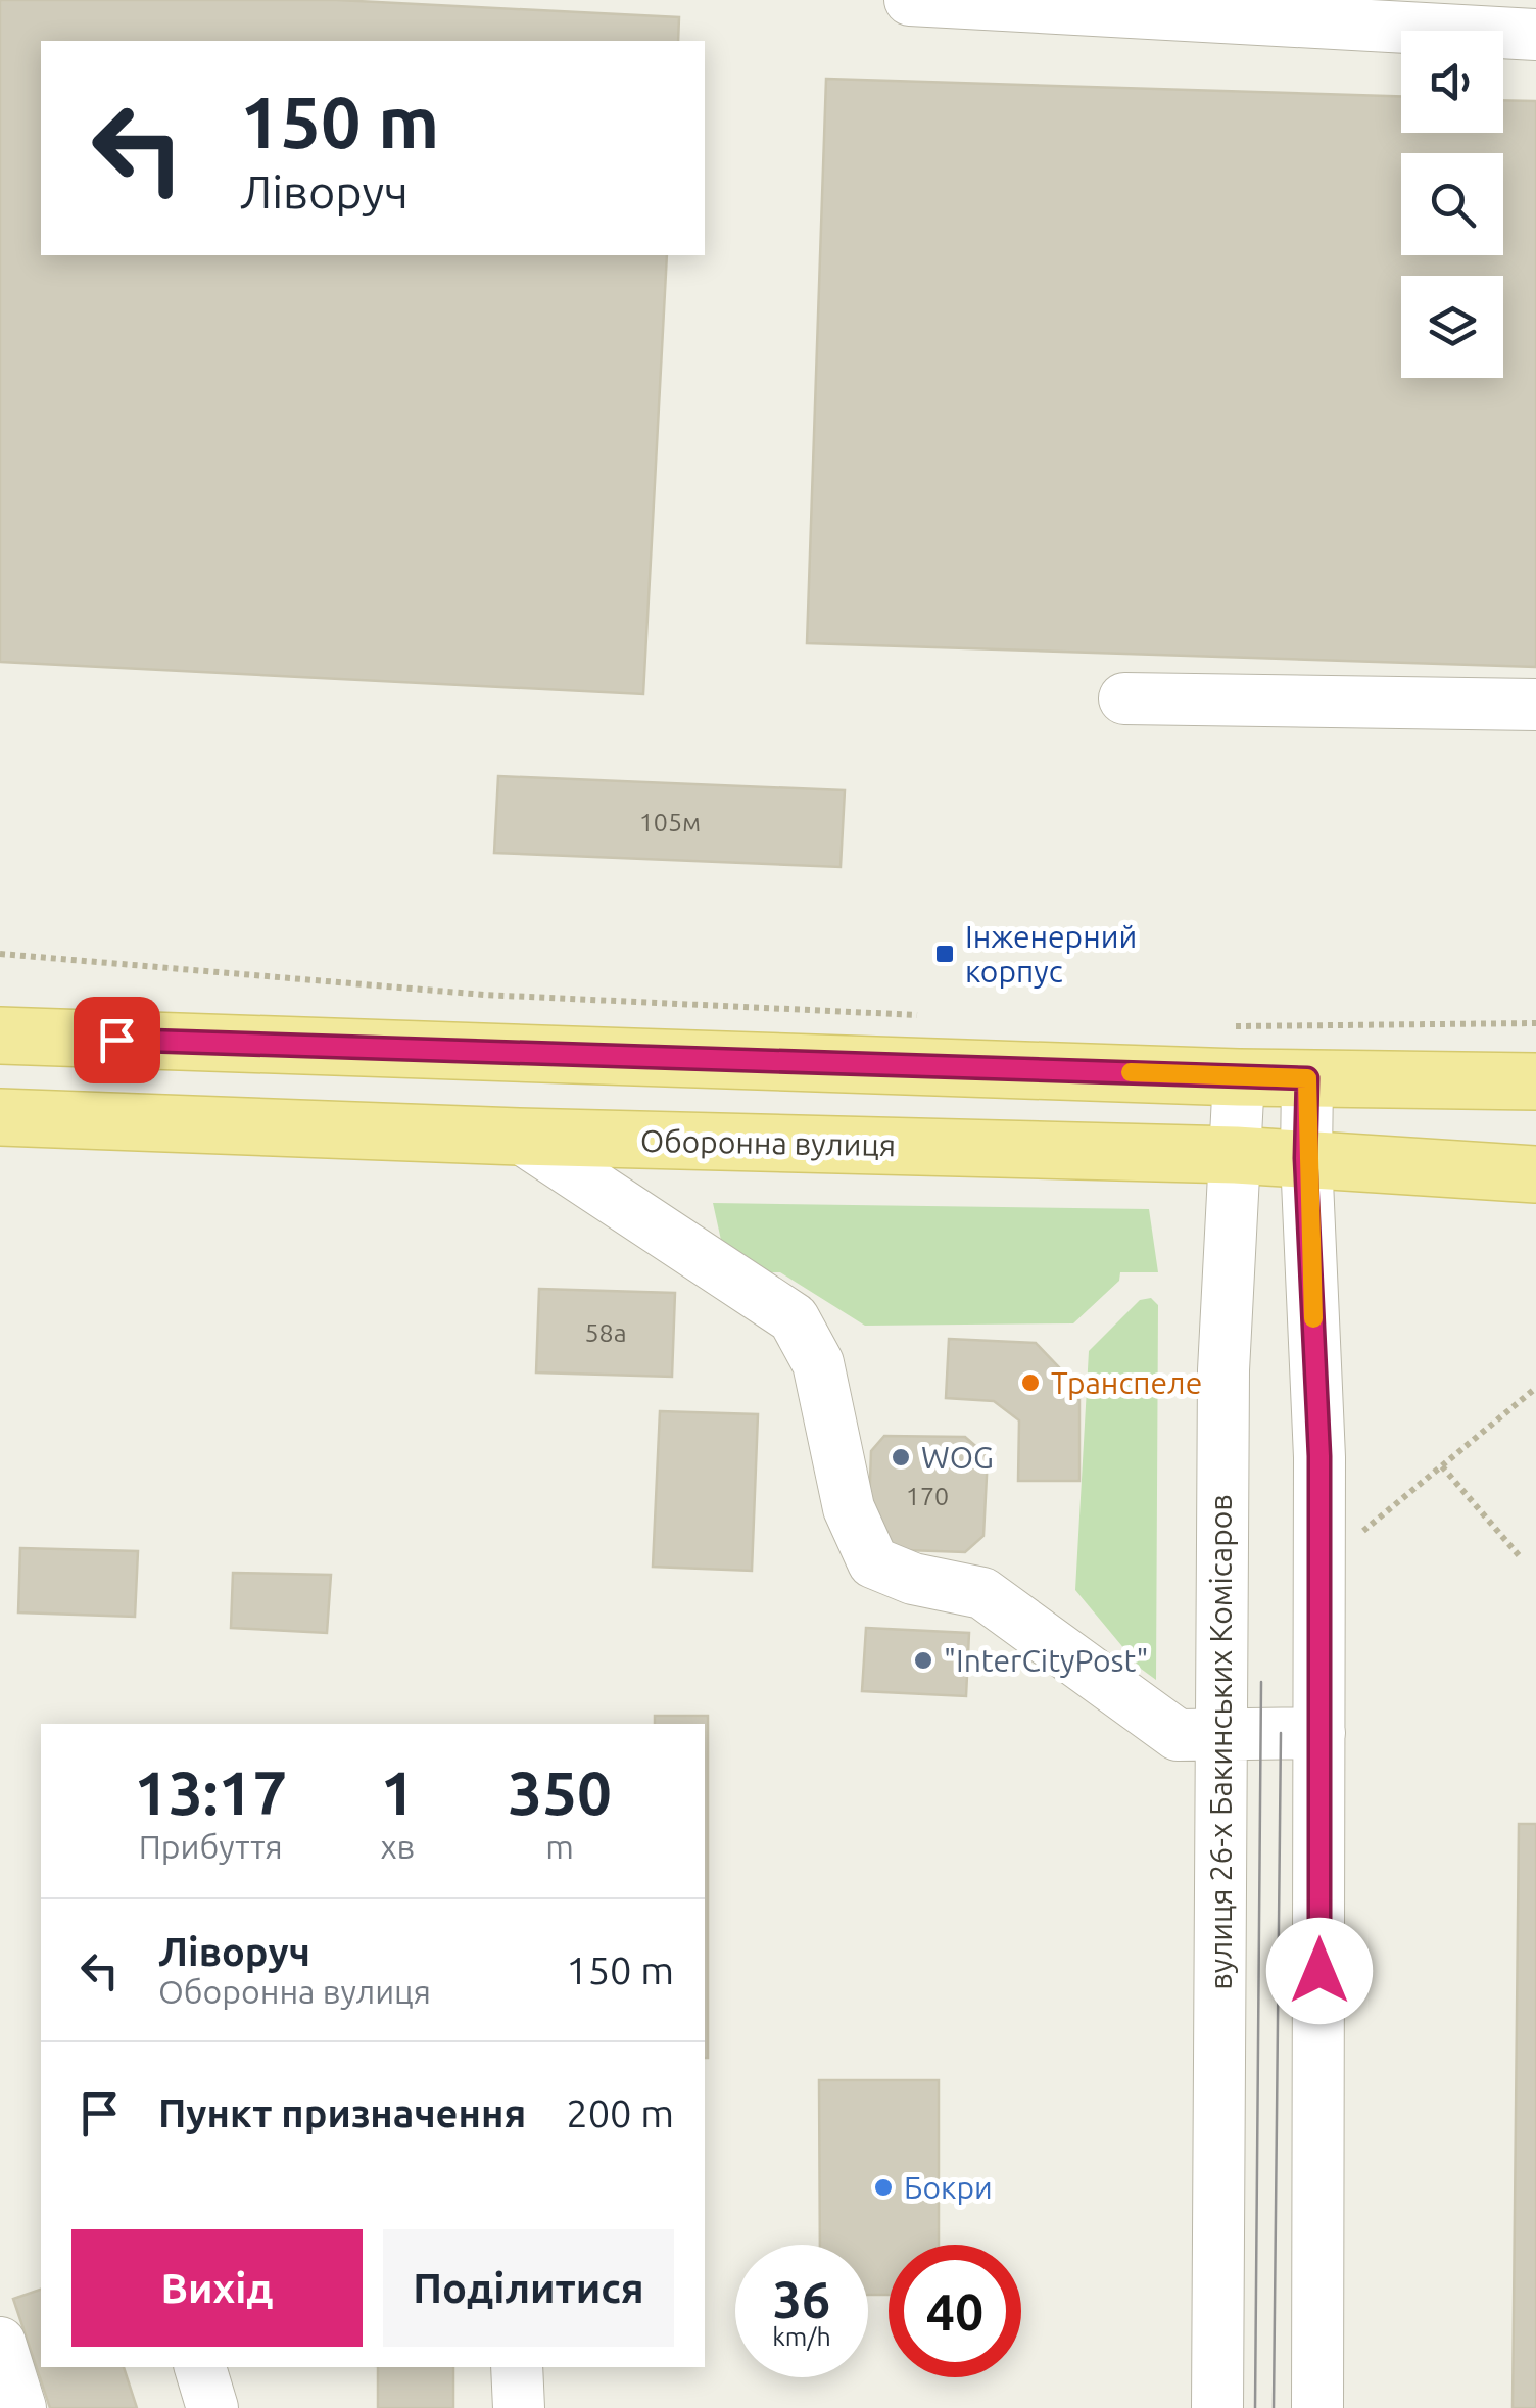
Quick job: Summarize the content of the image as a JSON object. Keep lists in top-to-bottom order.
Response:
{
  "streets": {
    "main road": ["Оборонна вулиця"],
    "street": ["вулиця 26-х Бакинських Комісаров"]
  },
  "crossings": [
    ["Оборонна вулиця", "вулиця 26-х Бакинських Комісаров"]
  ],
  "places": {
    "transit": ["Інженерний корпус"],
    "other": [
      "Транспеле",
      "WOG",
      "\"InterCityPost\"",
      "Бокри"
    ]
  },
  "house_numbers": ["105м", "58а", "170"],
  "page": {
    "turn": ["150 m", "Ліворуч"],
    "eta": [
      "13:17",
      "Прибуття",
      "1",
      "хв",
      "350",
      "m"
    ],
    "list": [
      {
        "name": "Ліворуч",
        "note": "Оборонна вулиця",
        "value": "150 m"
      },
      {
        "name": "Пункт призначення",
        "value": "200 m"
      }
    ],
    "buttons": ["Вихід", "Поділитися"],
    "speed": "36 km/h",
    "limit": "40"
  }
}
